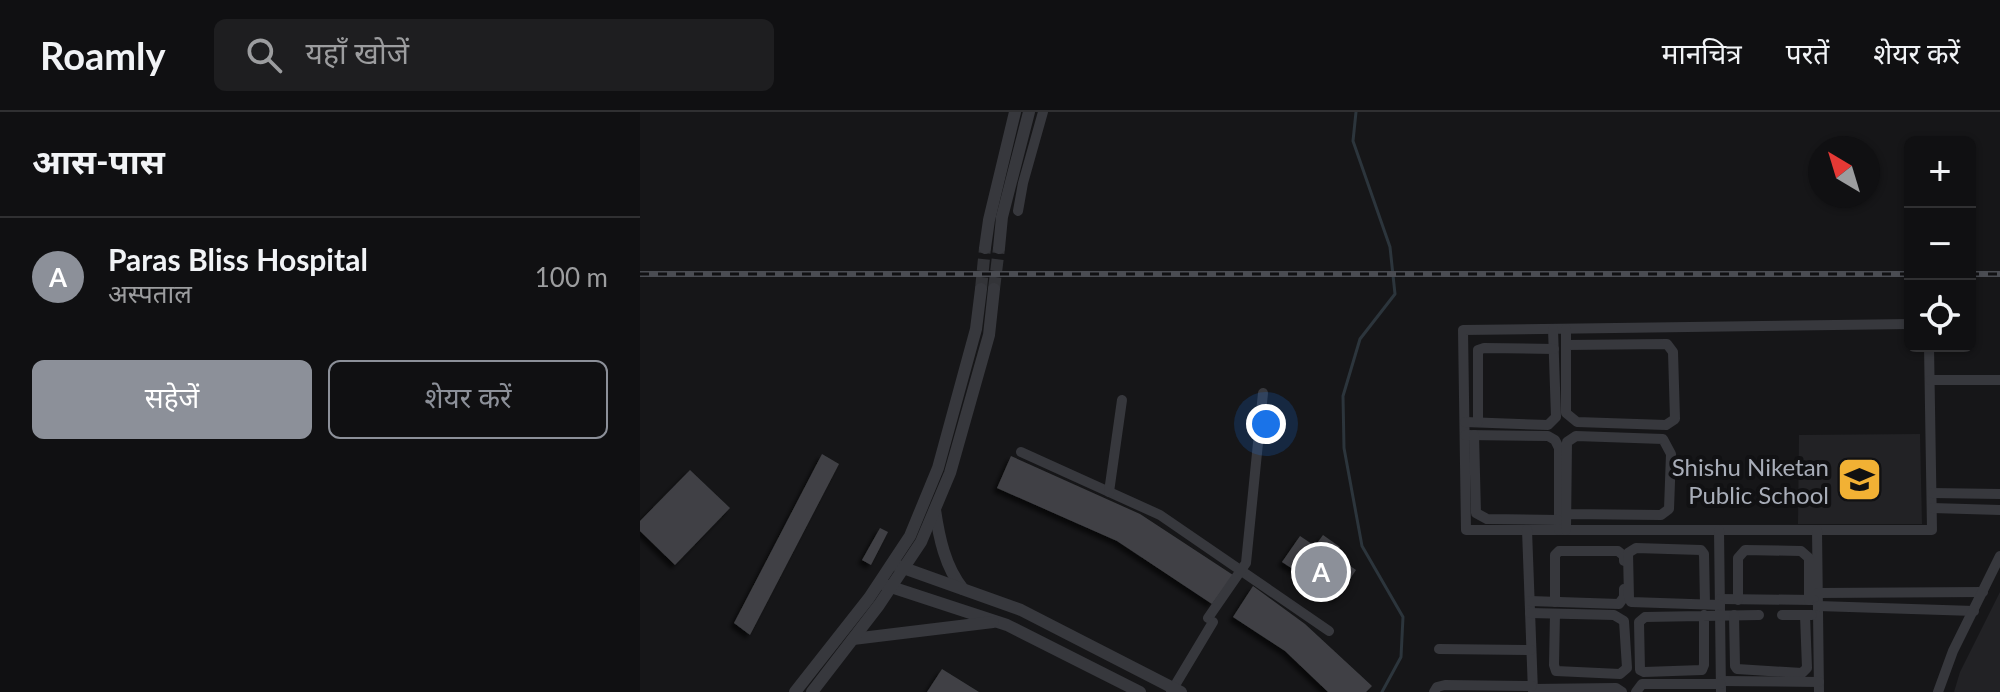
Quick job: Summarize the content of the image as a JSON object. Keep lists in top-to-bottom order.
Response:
{
  "places": {
    "school or university": ["Shishu Niketan Public School"]
  },
  "north": "top left",
  "page": {
    "header": "Roamly",
    "search": "यहाँ खोजें",
    "nav": ["मानचित्र", "परतें", "शेयर करें"],
    "heading": "आस-पास",
    "map_buttons": ["+", "−"],
    "list": [
      {
        "mark": "A",
        "name": "Paras Bliss Hospital",
        "note": "अस्पताल",
        "value": "100 m"
      }
    ],
    "buttons": ["सहेजें", "शेयर करें"],
    "pins": "A"
  }
}
